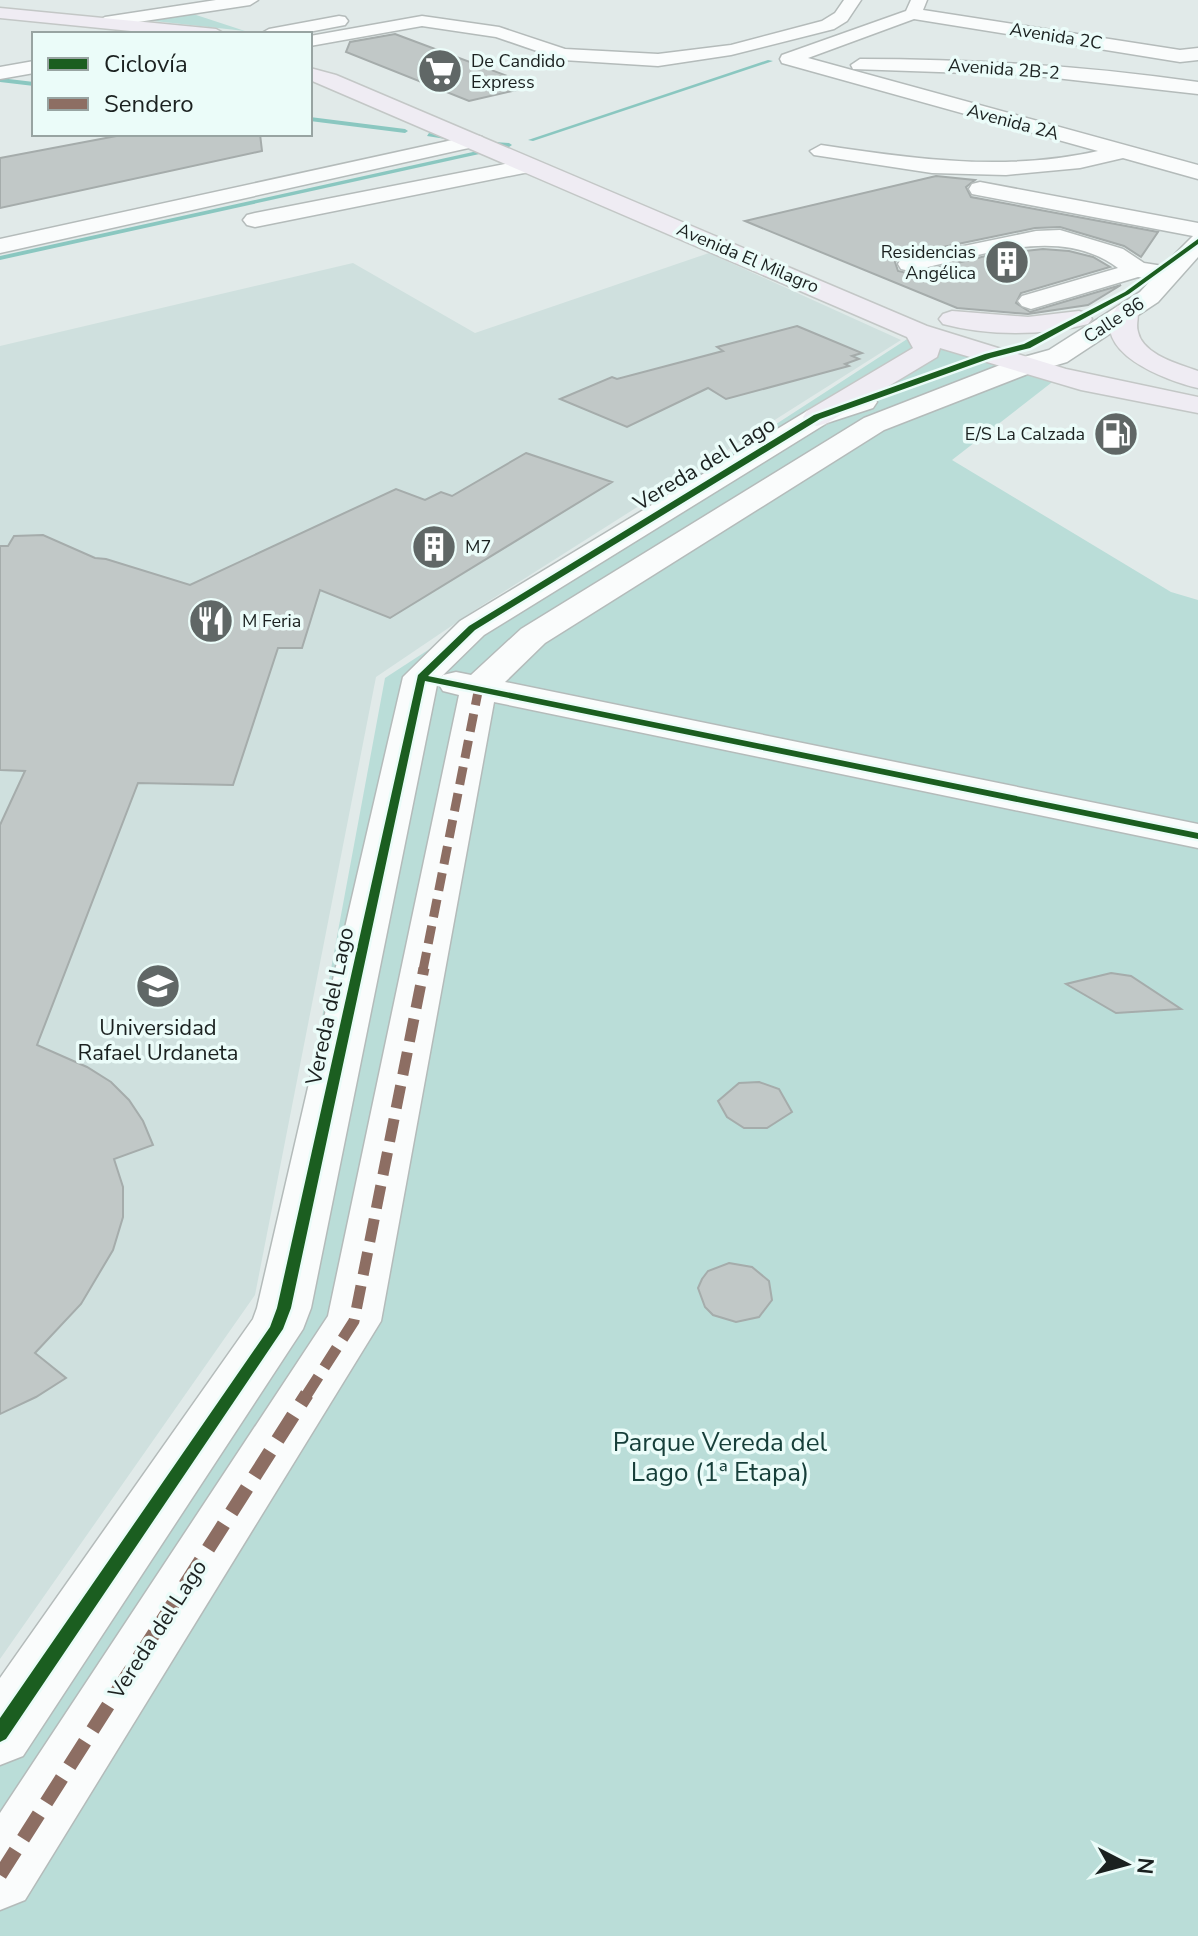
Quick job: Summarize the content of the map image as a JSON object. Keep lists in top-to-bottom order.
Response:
{
  "streets": {
    "main road": ["Avenida El Milagro"],
    "street": [
      "Avenida 2C",
      "Avenida 2B-2",
      "Avenida 2A",
      "Calle 86",
      "Vereda del Lago"
    ]
  },
  "crossings": [
    ["Avenida 2B-2", "Avenida 2A"],
    ["Avenida El Milagro", "Vereda del Lago"]
  ],
  "parks": ["Parque Vereda del Lago (1ª Etapa)"],
  "places": {
    "supermarket": ["De Candido Express"],
    "building": ["Residencias Angélica", "M7"],
    "fuel station": ["E/S La Calzada"],
    "restaurant": ["M Feria"],
    "school or university": ["Universidad Rafael Urdaneta"]
  },
  "legend": ["Ciclovía", "Sendero"],
  "north": "right"
}
